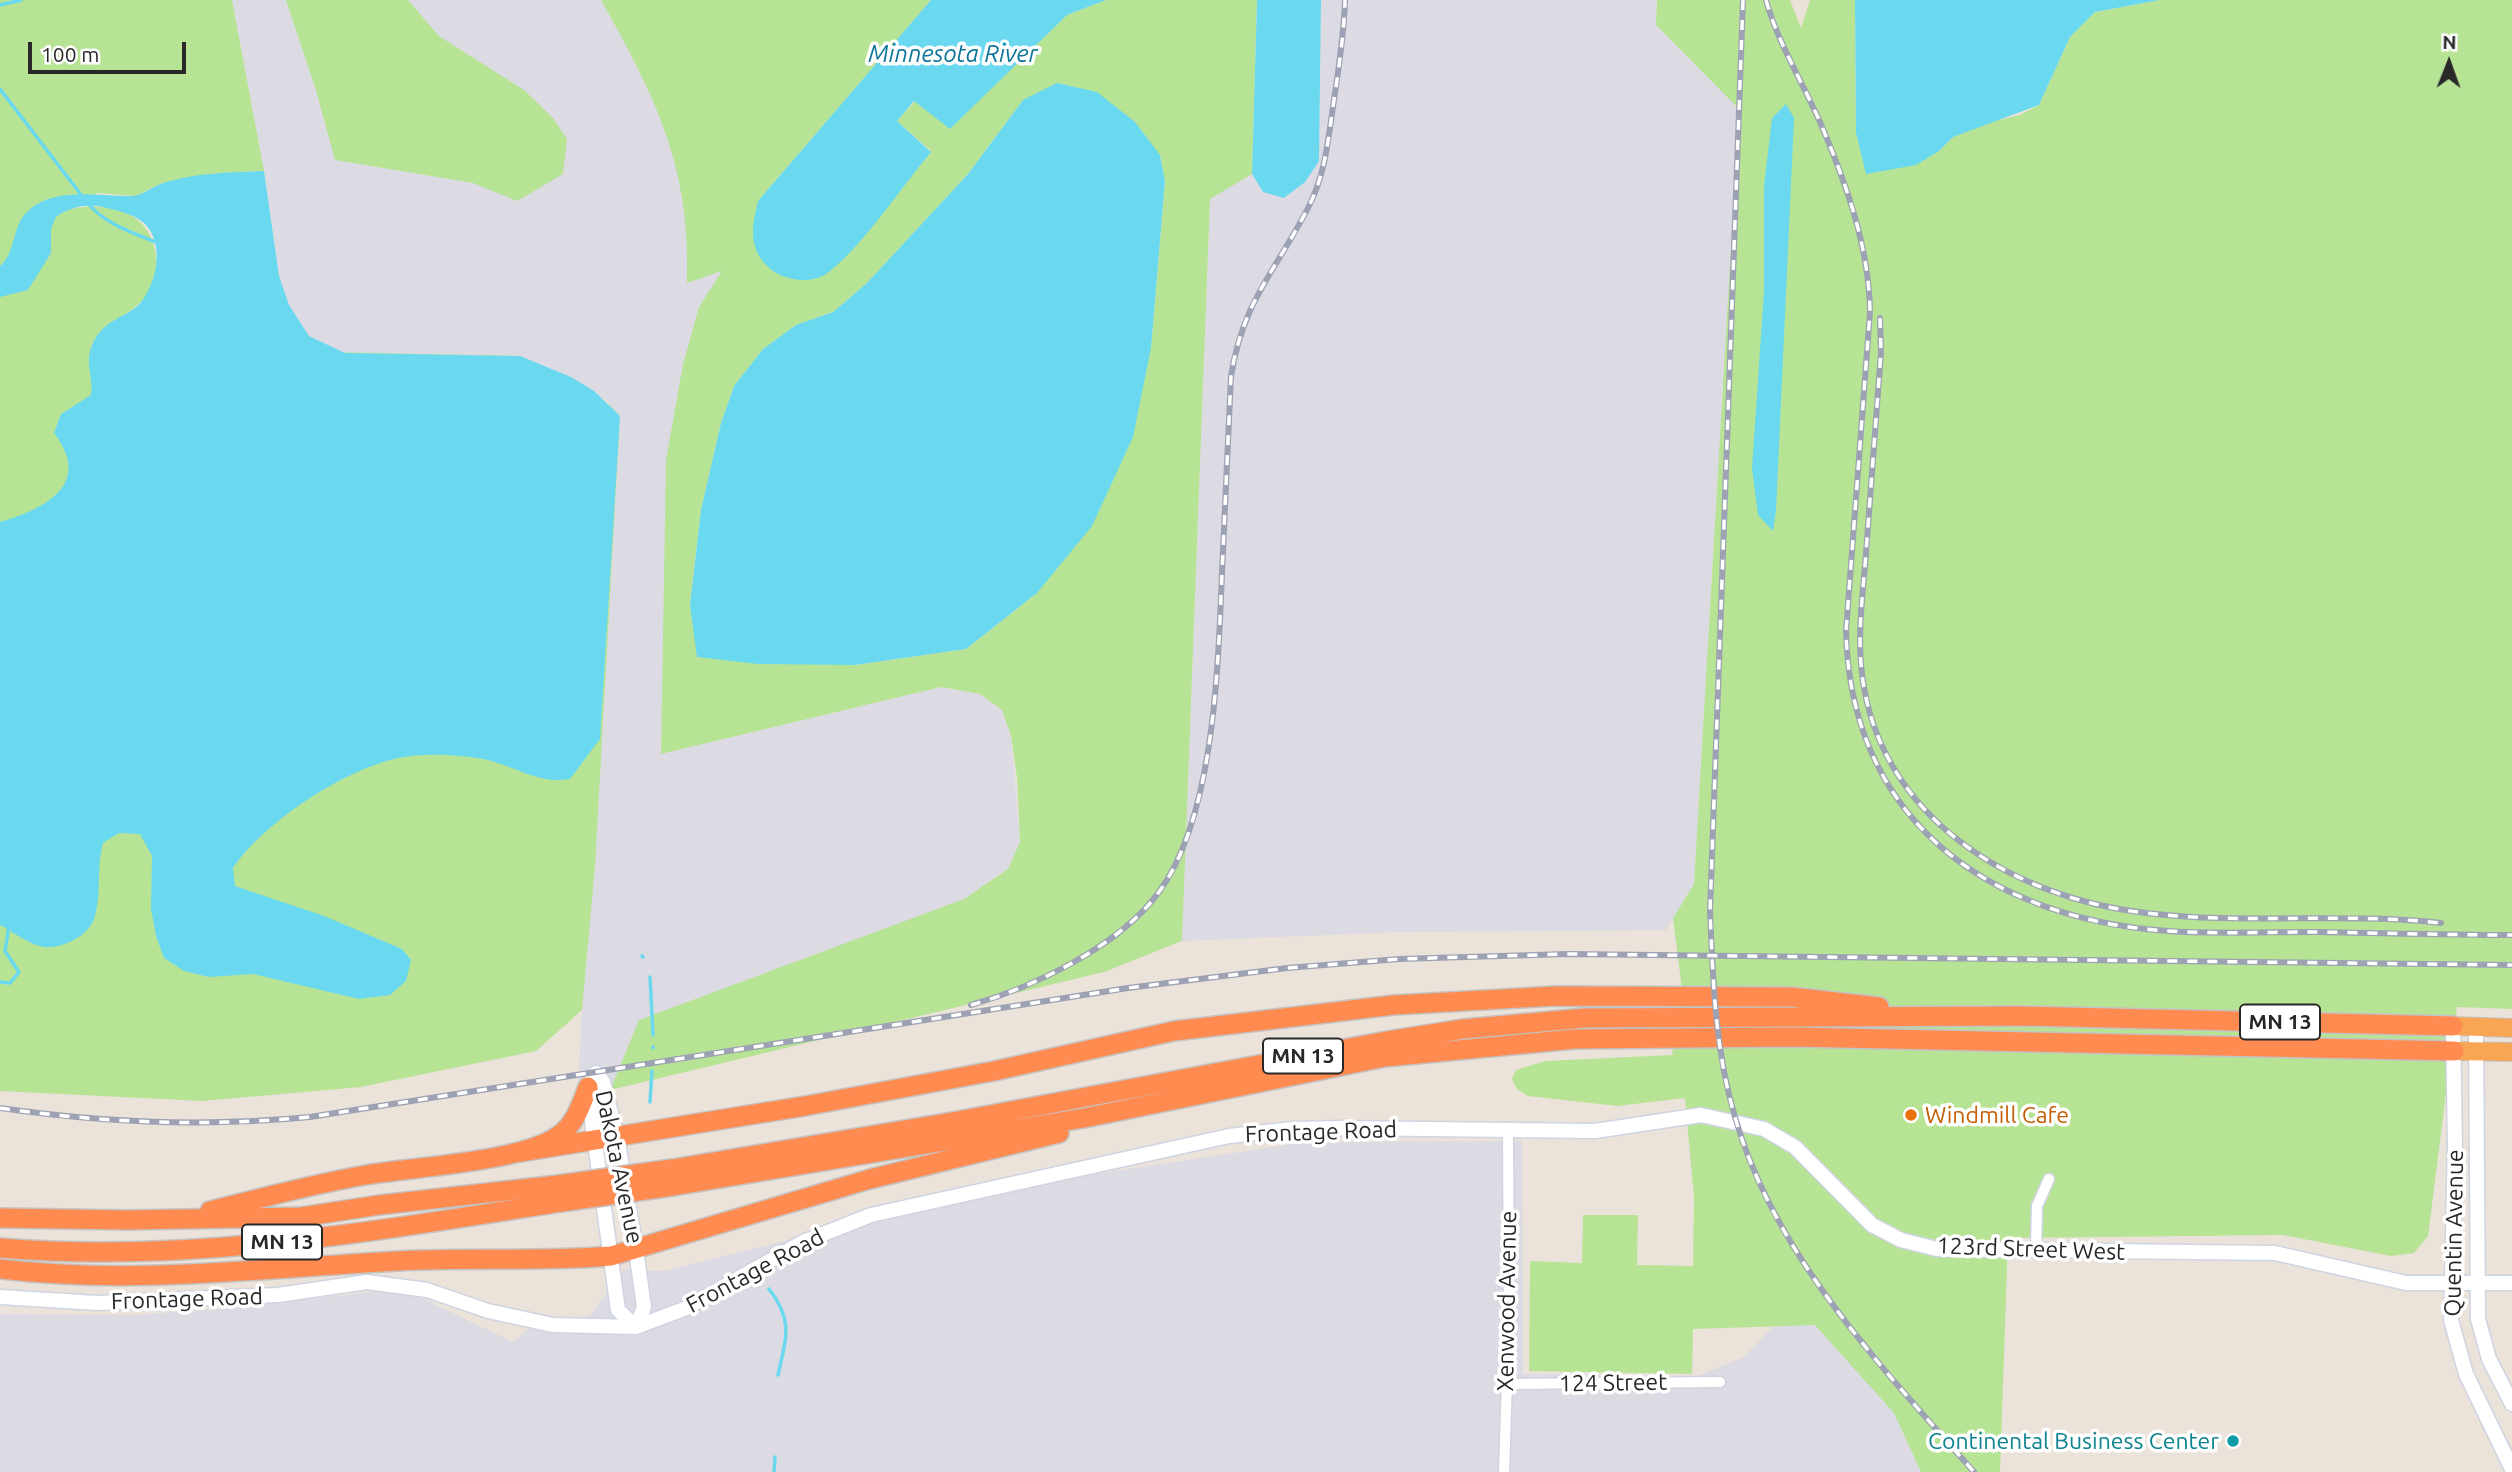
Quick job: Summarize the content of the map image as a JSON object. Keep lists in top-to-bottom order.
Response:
{
  "streets": {
    "highway": ["MN 13"],
    "street": [
      "Frontage Road",
      "Dakota Avenue",
      "Quentin Avenue",
      "123rd Street West",
      "Xenwood Avenue",
      "124 Street"
    ]
  },
  "crossings": [
    ["MN 13", "Quentin Avenue"],
    ["Frontage Road", "Dakota Avenue"],
    ["Frontage Road", "123rd Street West"],
    ["Frontage Road", "Xenwood Avenue"],
    ["Quentin Avenue", "123rd Street West"],
    ["123rd Street West", "Xenwood Avenue"],
    ["Xenwood Avenue", "124 Street"]
  ],
  "water": ["Minnesota River"],
  "places": ["Windmill Cafe", "Continental Business Center"],
  "scale_bar": "100 m",
  "north": "top"
}
